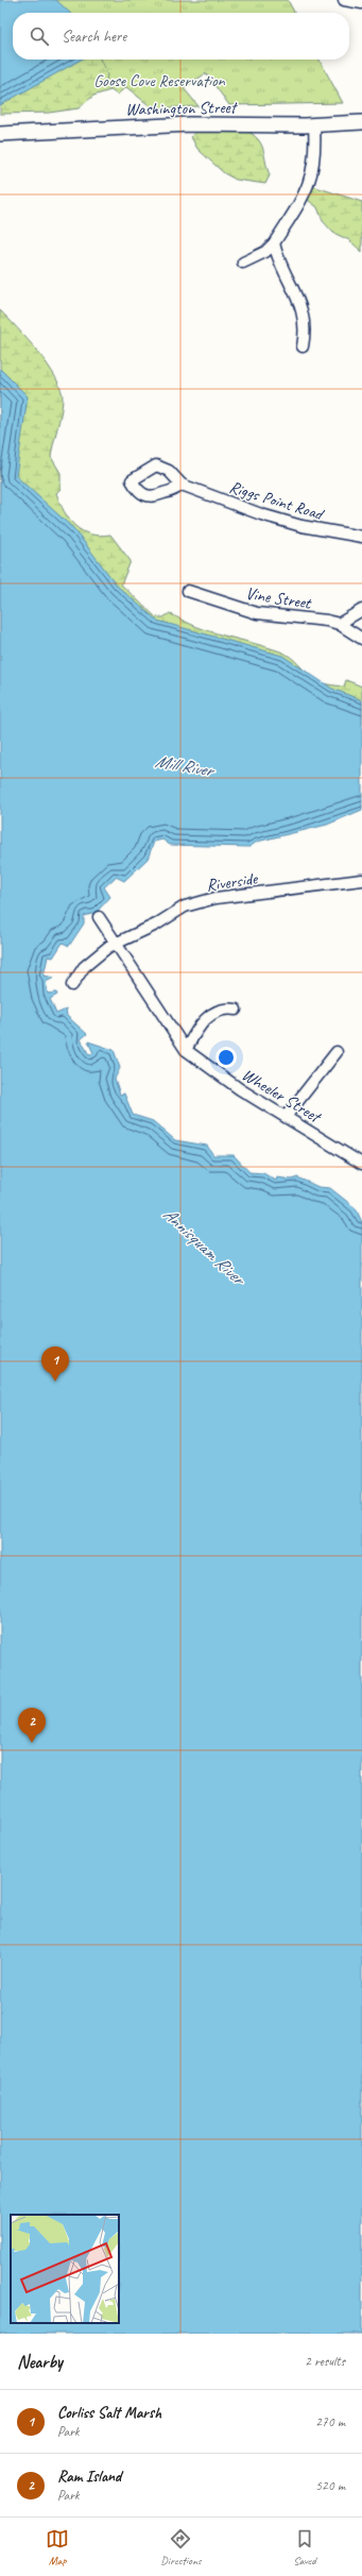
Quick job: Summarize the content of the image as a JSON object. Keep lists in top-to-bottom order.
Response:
{
  "streets": {
    "main road": ["Washington Street"],
    "street": [
      "Riggs Point Road",
      "Vine Street",
      "Riverside",
      "Wheeler Street"
    ]
  },
  "crossings": [
    ["Riverside", "Wheeler Street"]
  ],
  "water": ["Mill River", "Annisquam River"],
  "parks": ["Goose Cove Reservation"],
  "page": {
    "search": "Search here",
    "pins": ["1", "2"],
    "heading": ["Nearby", "2 results"],
    "list": [
      {
        "mark": "1",
        "name": "Corliss Salt Marsh",
        "note": "Park",
        "value": "270 m"
      },
      {
        "mark": "2",
        "name": "Ram Island",
        "note": "Park",
        "value": "520 m"
      }
    ],
    "nav": ["Map", "Directions", "Saved"]
  }
}
